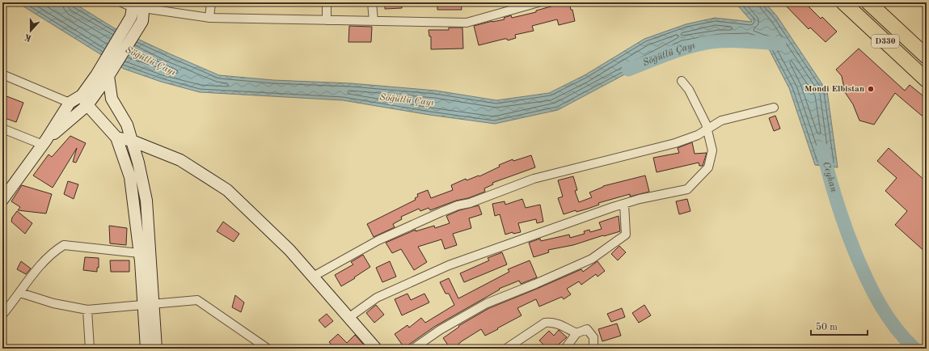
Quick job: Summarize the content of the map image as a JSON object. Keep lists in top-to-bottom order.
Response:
{
  "streets": {
    "highway": ["D330"]
  },
  "water": ["Söğütlü Çayı", "Ceyhan"],
  "places": ["Mondi Elbistan"],
  "scale_bar": "50 m",
  "north": "bottom"
}
